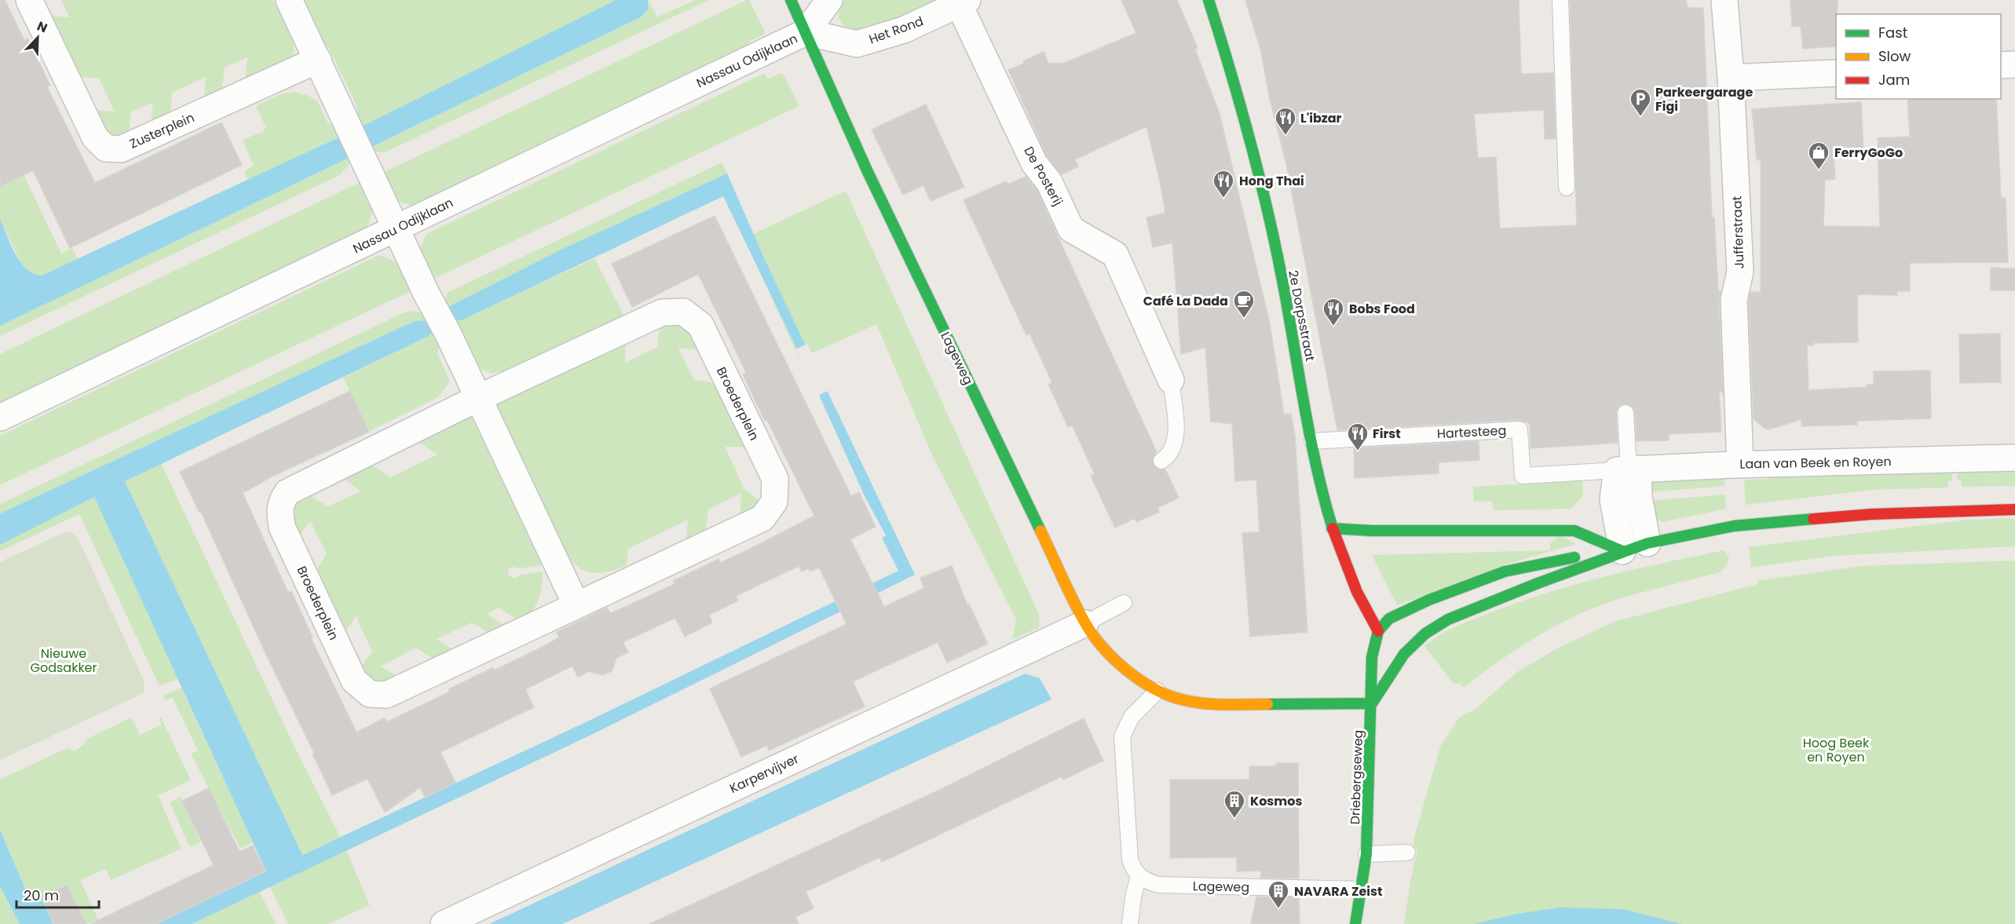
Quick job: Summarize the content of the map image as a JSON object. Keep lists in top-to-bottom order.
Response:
{
  "streets": {
    "main road": ["2e Dorpsstraat", "Lageweg", "Driebergseweg"],
    "street": [
      "Het Rond",
      "Nassau Odijklaan",
      "Zusterplein",
      "De Posterij",
      "Jufferstraat",
      "Broederplein",
      "Laan van Beek en Royen",
      "Karpervijver"
    ],
    "lane": ["Hartesteeg"]
  },
  "crossings": [
    ["Het Rond", "Nassau Odijklaan"],
    ["Het Rond", "De Posterij"],
    ["Het Rond", "Lageweg"],
    ["Nassau Odijklaan", "Lageweg"],
    ["Jufferstraat", "Laan van Beek en Royen"],
    ["2e Dorpsstraat", "Hartesteeg"],
    ["2e Dorpsstraat", "Driebergseweg"],
    ["Lageweg", "Karpervijver"],
    ["Lageweg", "Driebergseweg"],
    ["Hartesteeg", "Laan van Beek en Royen"]
  ],
  "parks": ["Nieuwe Godsakker", "Hoog Beek en Royen"],
  "places": {
    "parking": ["Parkeergarage Figi"],
    "restaurant": [
      "L'ibzar",
      "Hong Thai",
      "Bobs Food",
      "First"
    ],
    "shop": ["FerryGoGo"],
    "cafe": ["Café La Dada"],
    "building": ["Kosmos", "NAVARA Zeist"]
  },
  "legend": ["Fast", "Slow", "Jam"],
  "scale_bar": "20 m",
  "north": "top right"
}
